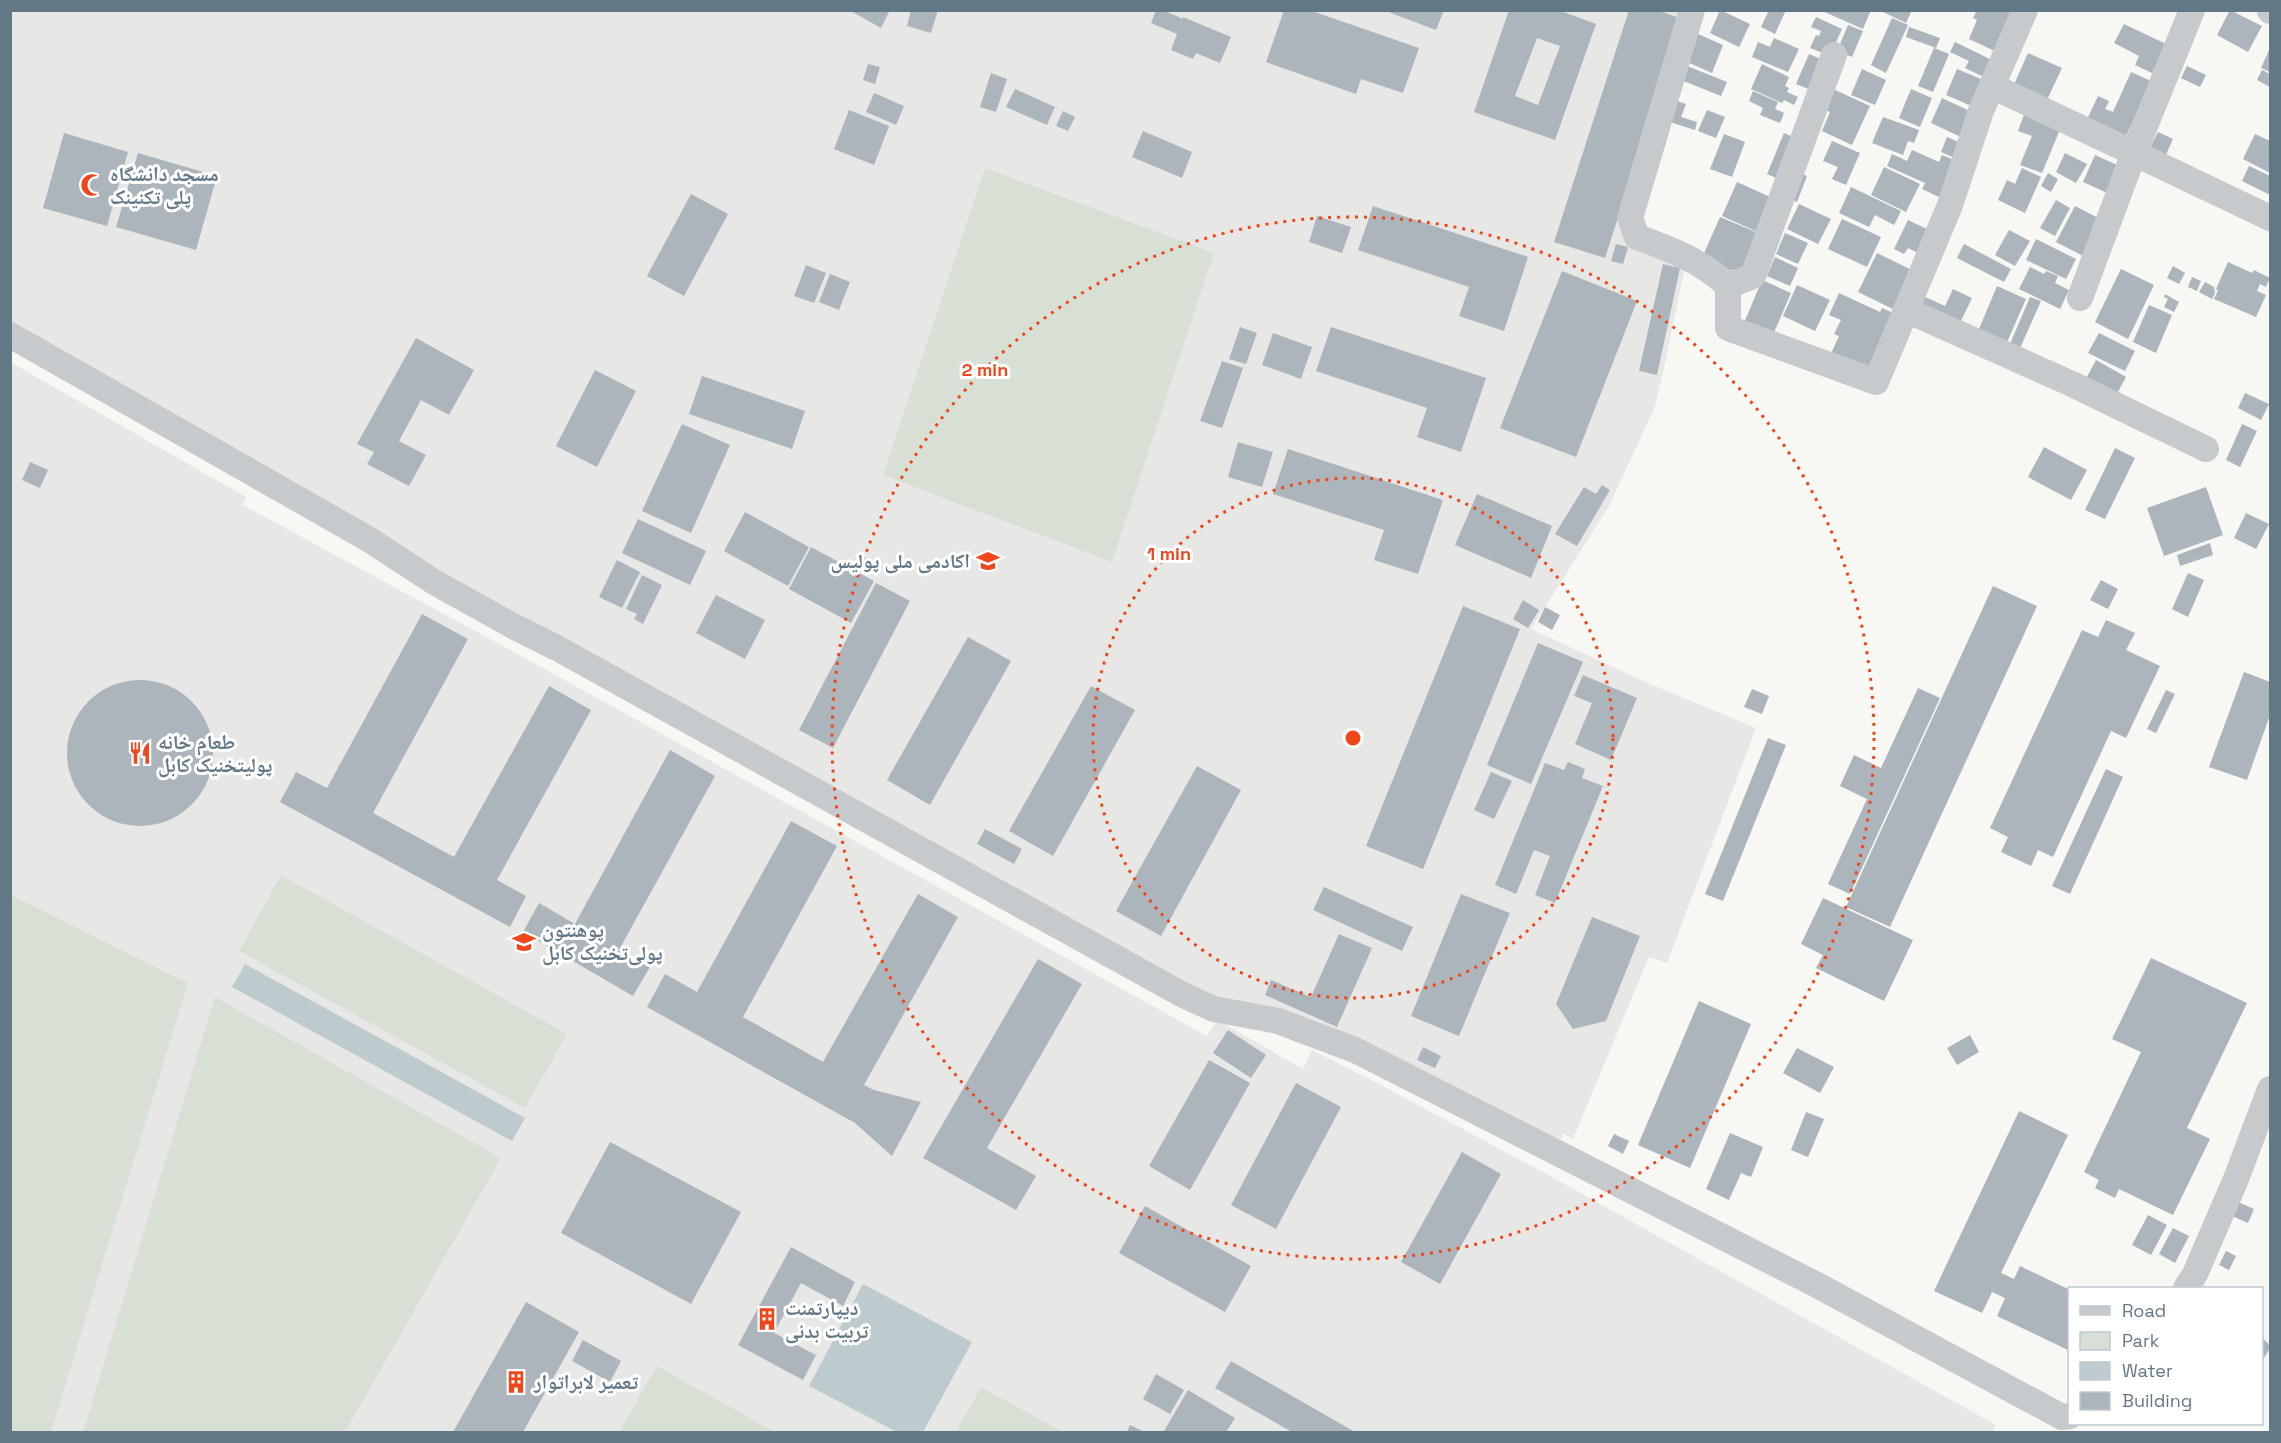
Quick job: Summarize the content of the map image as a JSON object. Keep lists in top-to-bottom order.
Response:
{
  "places": {
    "mosque": ["مسجد دانشگاه پلی تکنینک"],
    "school or university": ["اکادمی ملی پولیس", "پوهنتون پولی‌تخنیک کابل"],
    "restaurant": ["طعام خانه پولیتخنیک کابل"],
    "building": ["دیپارتمنت تربیت بدنی", "تعمیر لابراتوار"]
  },
  "legend": [
    "Road",
    "Park",
    "Water",
    "Building"
  ],
  "rings": ["2 min", "1 min"]
}
